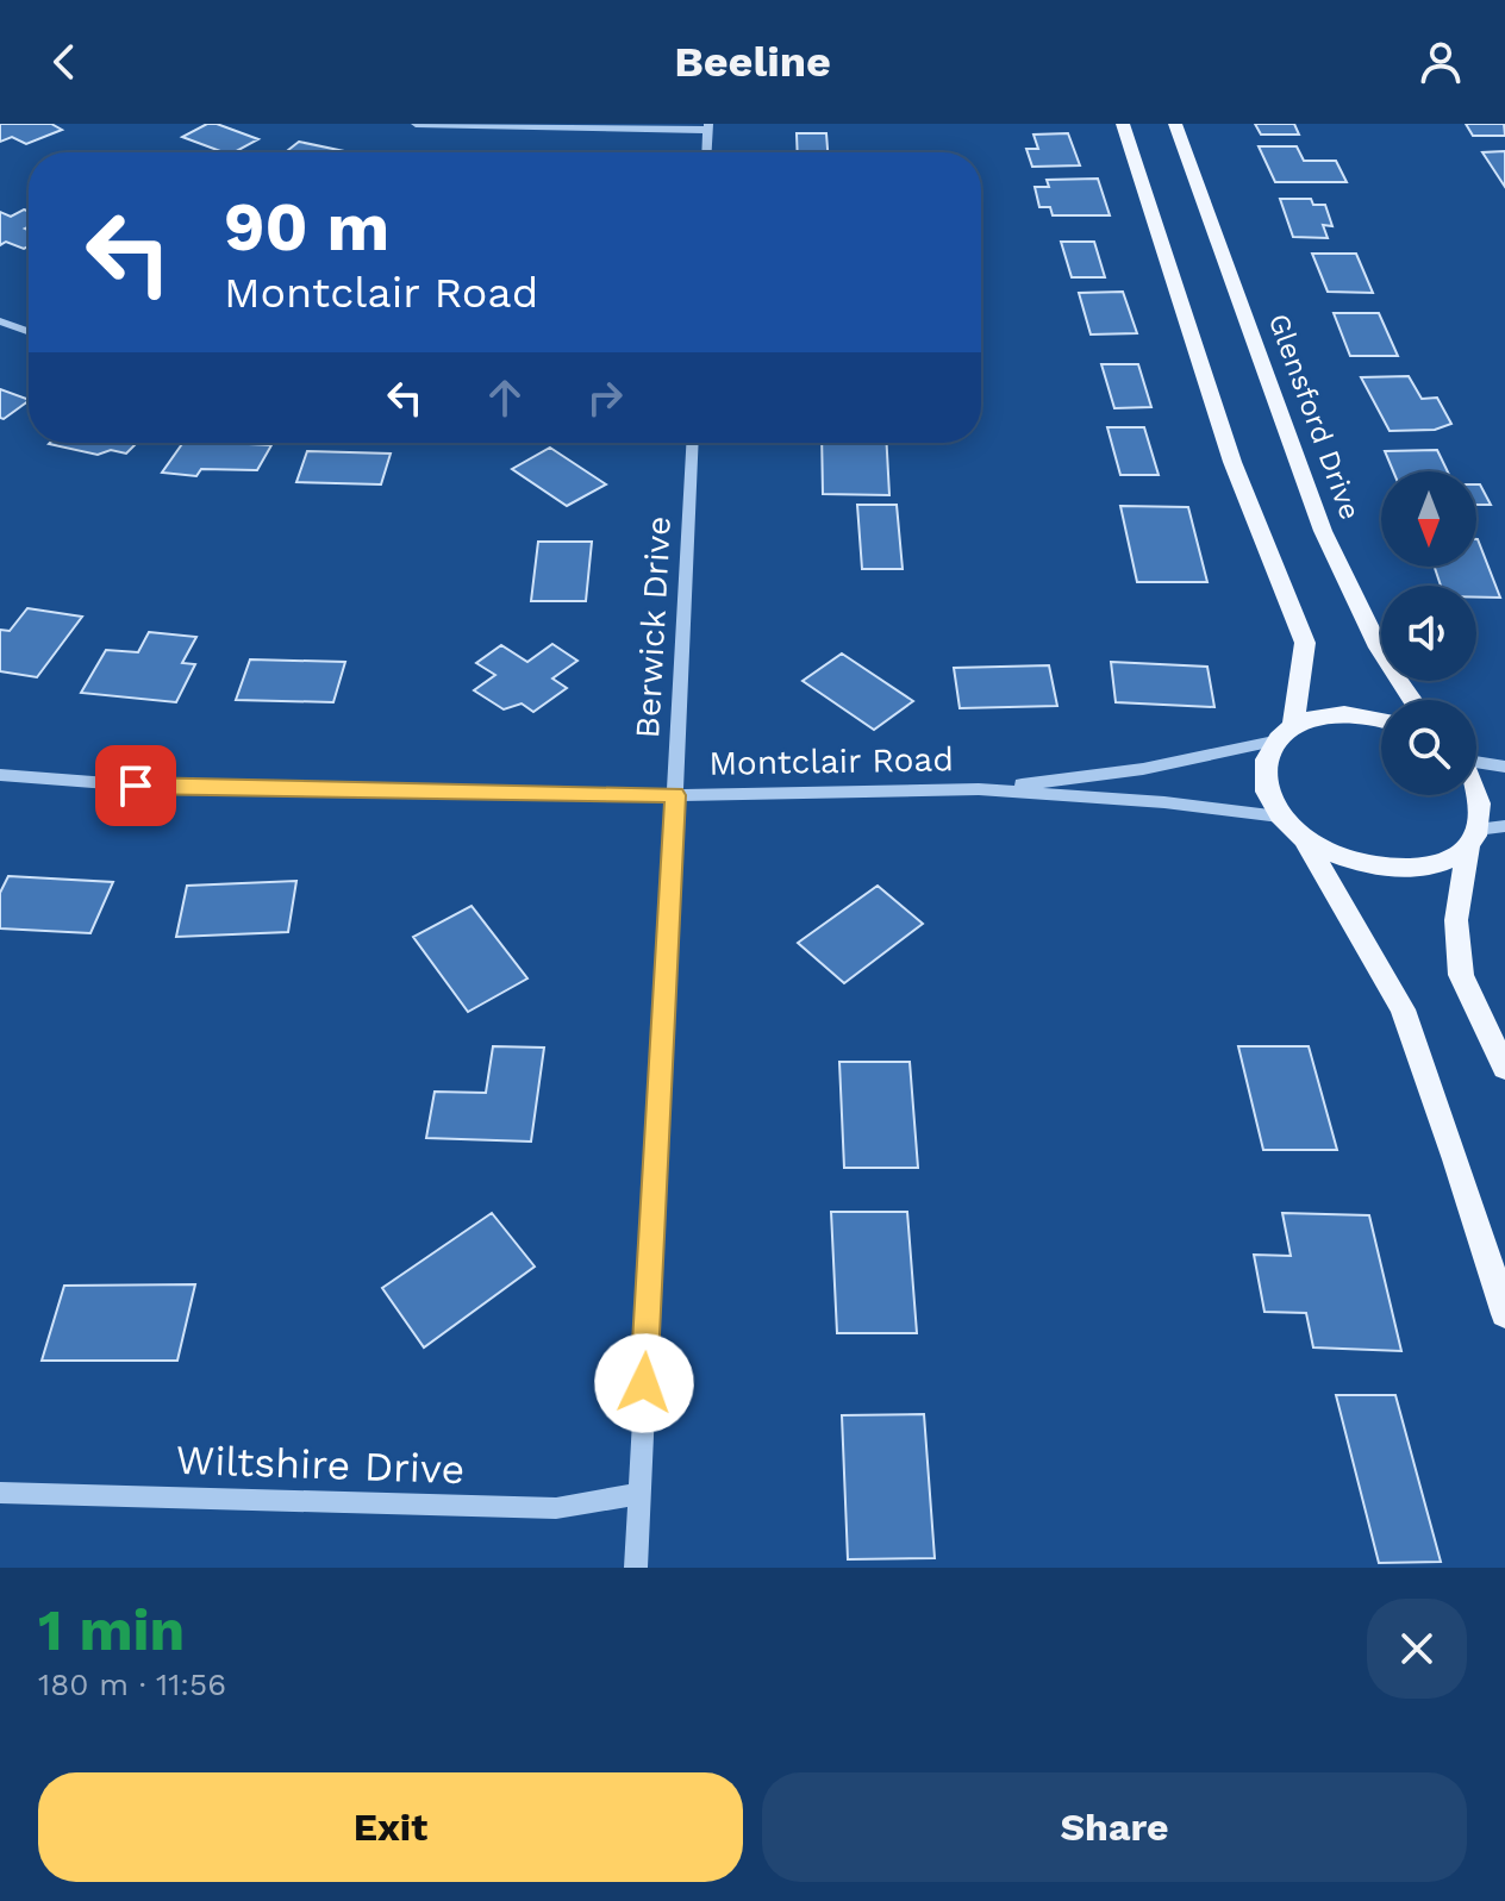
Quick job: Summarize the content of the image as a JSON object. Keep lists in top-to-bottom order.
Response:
{
  "streets": {
    "main road": ["Glensford Drive"],
    "street": ["Berwick Drive", "Montclair Road", "Wiltshire Drive"]
  },
  "crossings": [
    ["Berwick Drive", "Montclair Road"],
    ["Berwick Drive", "Wiltshire Drive"]
  ],
  "north": "bottom",
  "page": {
    "header": "Beeline",
    "turn": ["90 m", "Montclair Road"],
    "heading": ["1 min", "180 m · 11:56"],
    "buttons": ["Exit", "Share"]
  }
}
